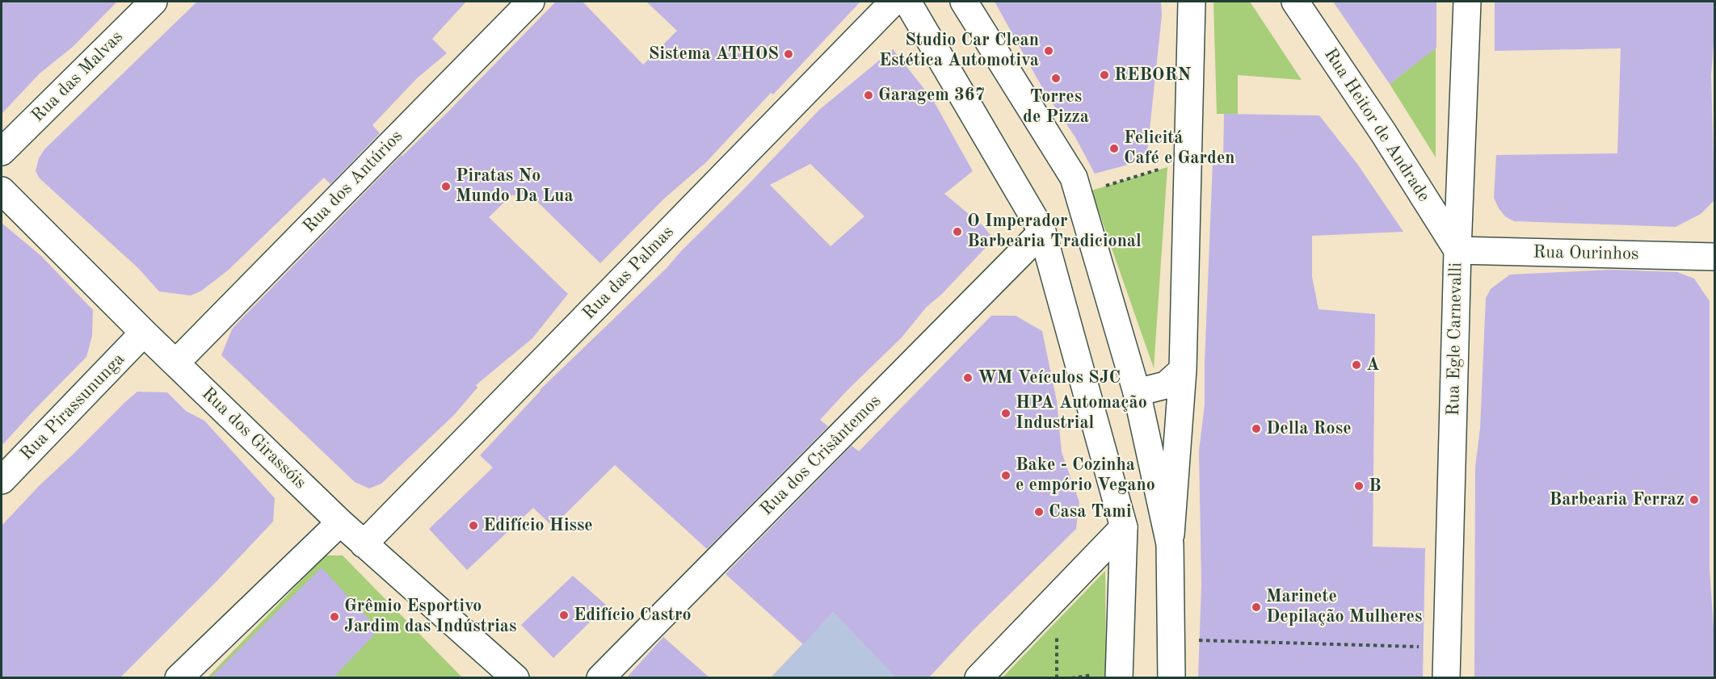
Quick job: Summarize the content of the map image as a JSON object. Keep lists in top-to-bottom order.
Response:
{
  "streets": {
    "street": [
      "Rua das Malvas",
      "Rua Heitor de Andrade",
      "Rua dos Antúrios",
      "Rua Ourinhos",
      "Rua das Palmas",
      "Rua Egle Carnevalli",
      "Rua Pirassununga",
      "Rua dos Girassóis",
      "Rua dos Crisântemos"
    ]
  },
  "crossings": [
    ["Rua Heitor de Andrade", "Rua Ourinhos"],
    ["Rua Heitor de Andrade", "Rua Egle Carnevalli"],
    ["Rua dos Antúrios", "Rua dos Girassóis"],
    ["Rua Ourinhos", "Rua Egle Carnevalli"],
    ["Rua das Palmas", "Rua dos Girassóis"],
    ["Rua Pirassununga", "Rua dos Girassóis"]
  ],
  "places": [
    "Studio Car Clean Estética Automotiva",
    "Sistema ATHOS",
    "REBORN",
    "Torres de Pizza",
    "Garagem 367",
    "Felicitá Café e Garden",
    "Piratas No Mundo Da Lua",
    "O Imperador Barbearia Tradicional",
    "A",
    "WM Veículos SJC",
    "HPA Automação Industrial",
    "Della Rose",
    "Bake - Cozinha e empório Vegano",
    "B",
    "Barbearia Ferraz",
    "Casa Tami",
    "Edifício Hisse",
    "Marinete Depilação Mulheres",
    "Edifício Castro",
    "Grêmio Esportivo Jardim das Indústrias"
  ]
}
